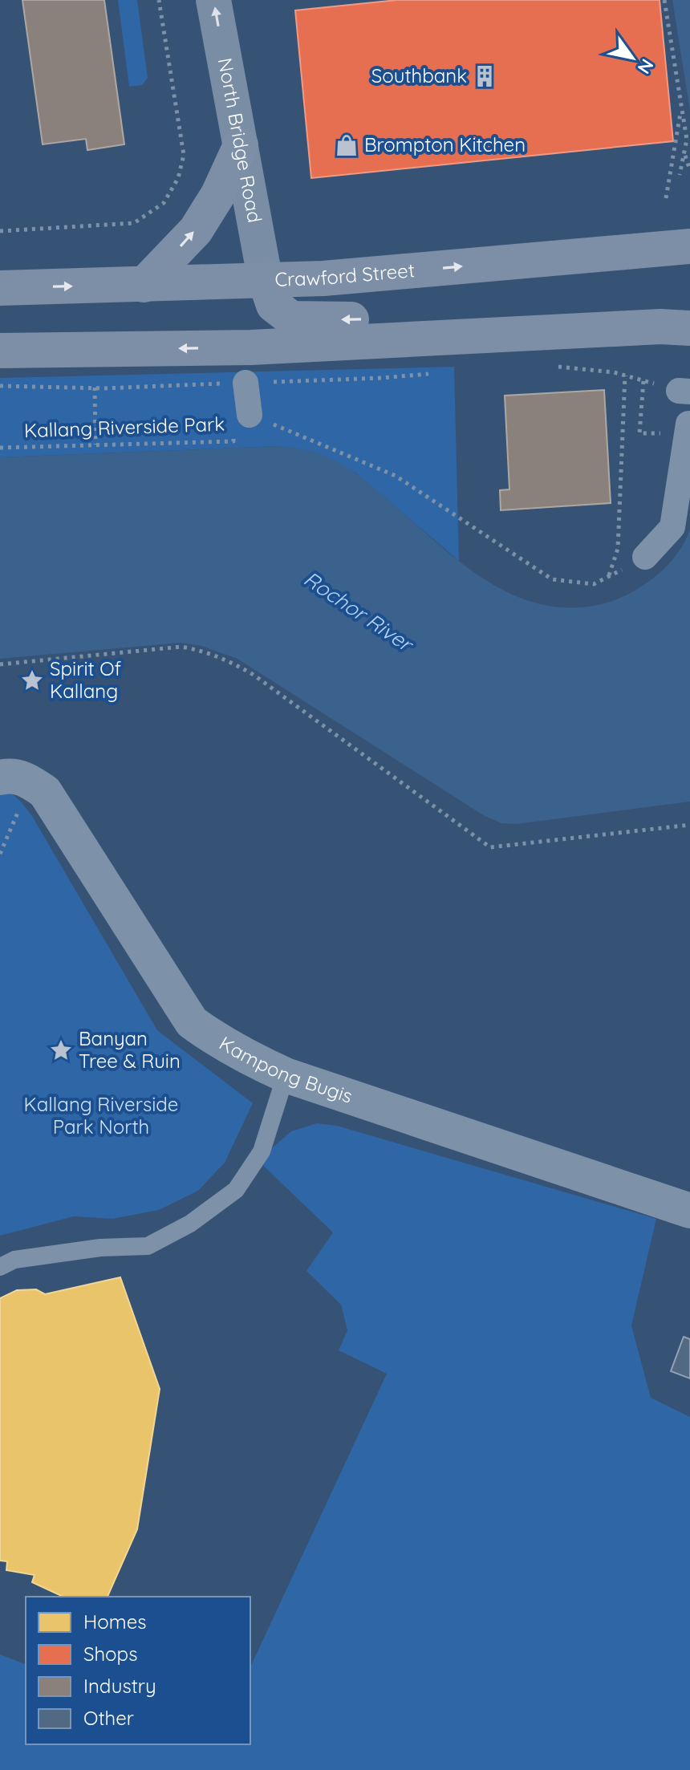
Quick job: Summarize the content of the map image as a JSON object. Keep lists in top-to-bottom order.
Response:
{
  "streets": {
    "main road": ["North Bridge Road", "Crawford Street"],
    "street": ["Kampong Bugis"],
    "path": ["Kallang Riverside Park"]
  },
  "crossings": [
    ["North Bridge Road", "Crawford Street"]
  ],
  "one_way": ["North Bridge Road"],
  "water": ["Rochor River"],
  "parks": ["Kallang Riverside Park North"],
  "places": {
    "building": ["Southbank"],
    "shop": ["Brompton Kitchen"],
    "place": ["Spirit Of Kallang", "Banyan Tree & Ruin"]
  },
  "legend": [
    "Homes",
    "Shops",
    "Industry",
    "Other"
  ],
  "north": "bottom right"
}
